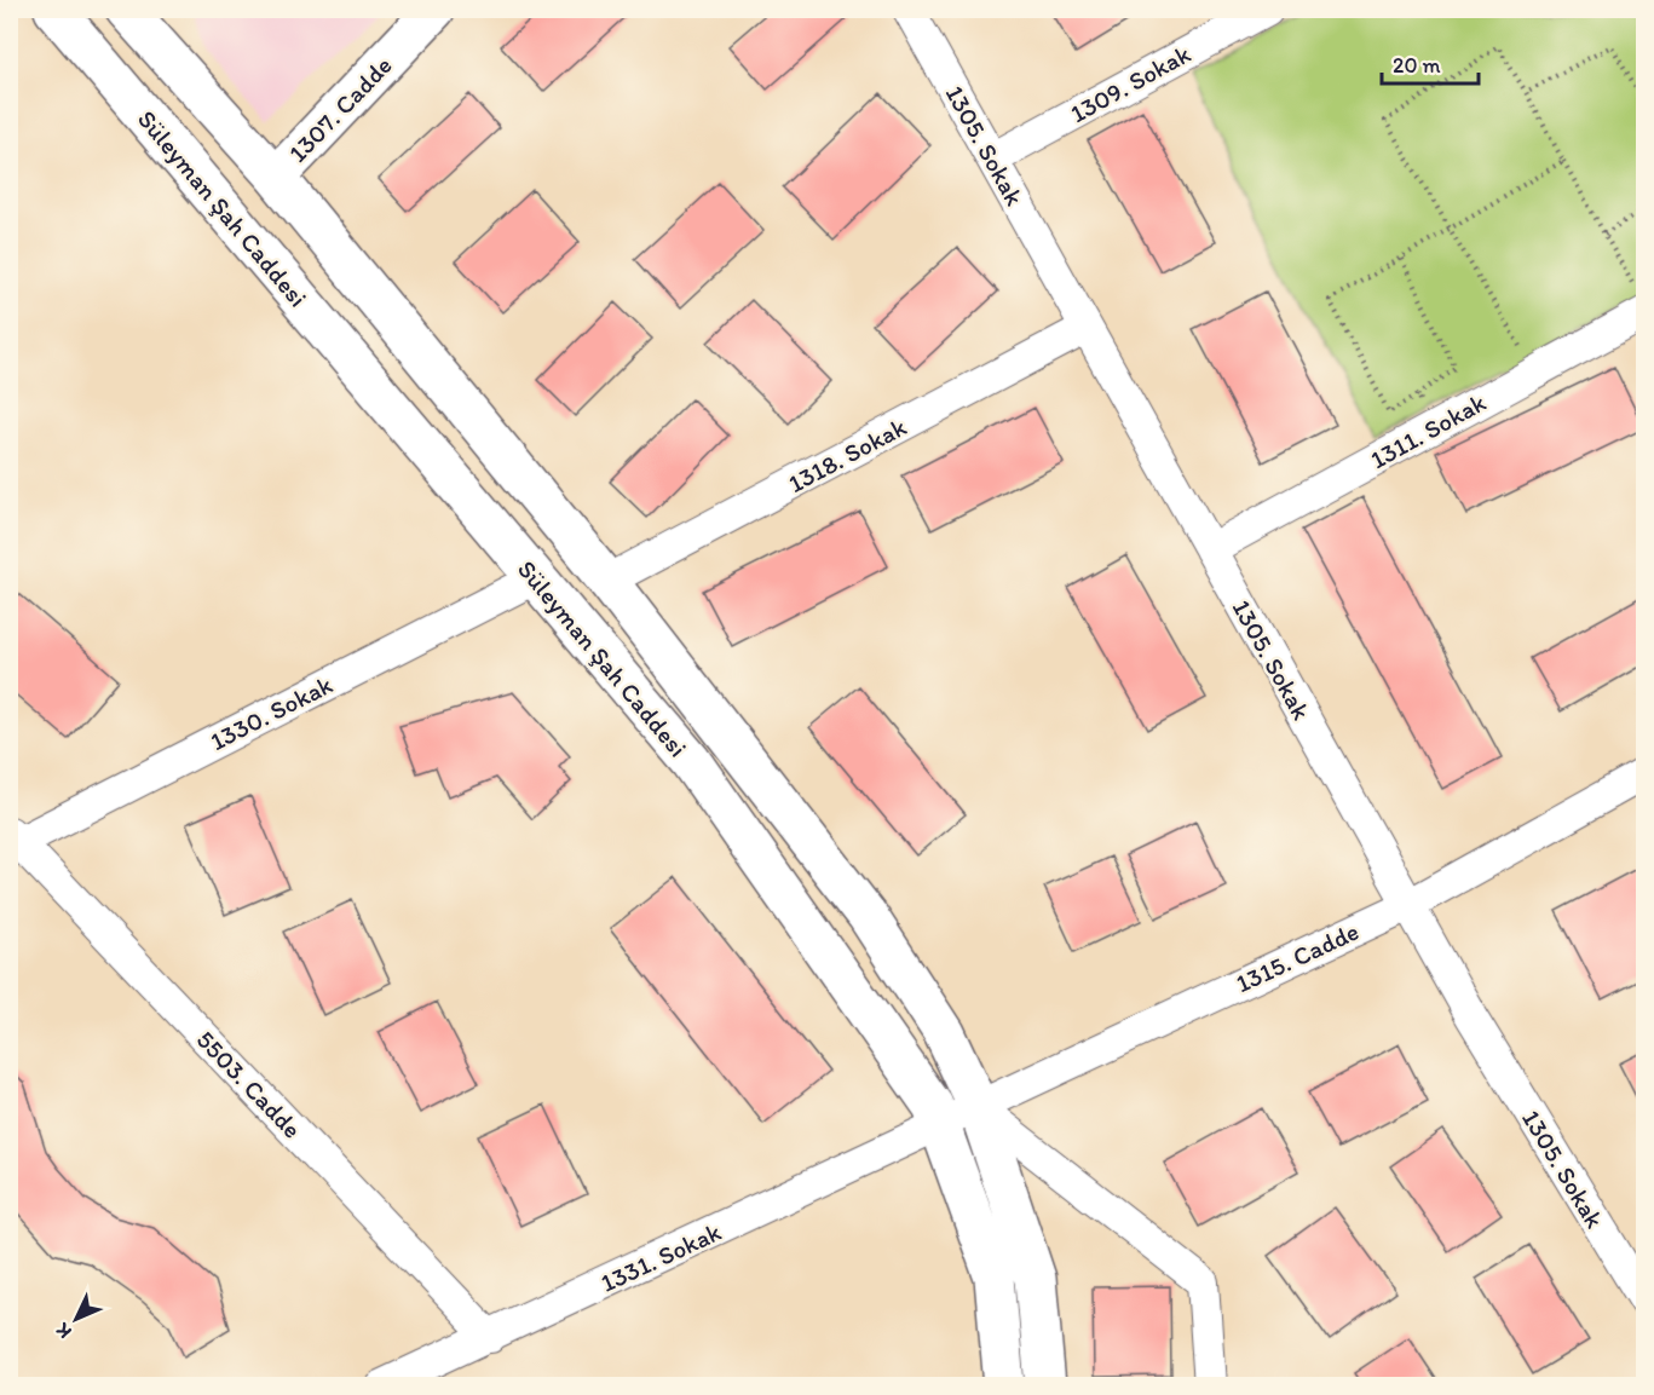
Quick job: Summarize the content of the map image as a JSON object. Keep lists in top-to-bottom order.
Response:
{
  "streets": {
    "main road": ["1307. Cadde", "Süleyman Şah Caddesi"],
    "street": [
      "1309. Sokak",
      "1305. Sokak",
      "1311. Sokak",
      "1318. Sokak",
      "1330. Sokak",
      "1315. Cadde",
      "5503. Cadde",
      "1331. Sokak"
    ]
  },
  "crossings": [
    ["1309. Sokak", "1305. Sokak"],
    ["1307. Cadde", "Süleyman Şah Caddesi"],
    ["1305. Sokak", "1311. Sokak"],
    ["1305. Sokak", "1318. Sokak"],
    ["1305. Sokak", "1315. Cadde"],
    ["Süleyman Şah Caddesi", "1318. Sokak"],
    ["Süleyman Şah Caddesi", "1330. Sokak"],
    ["Süleyman Şah Caddesi", "1315. Cadde"],
    ["Süleyman Şah Caddesi", "1331. Sokak"],
    ["1330. Sokak", "5503. Cadde"],
    ["1315. Cadde", "1331. Sokak"],
    ["5503. Cadde", "1331. Sokak"]
  ],
  "scale_bar": "20 m",
  "north": "bottom left"
}
